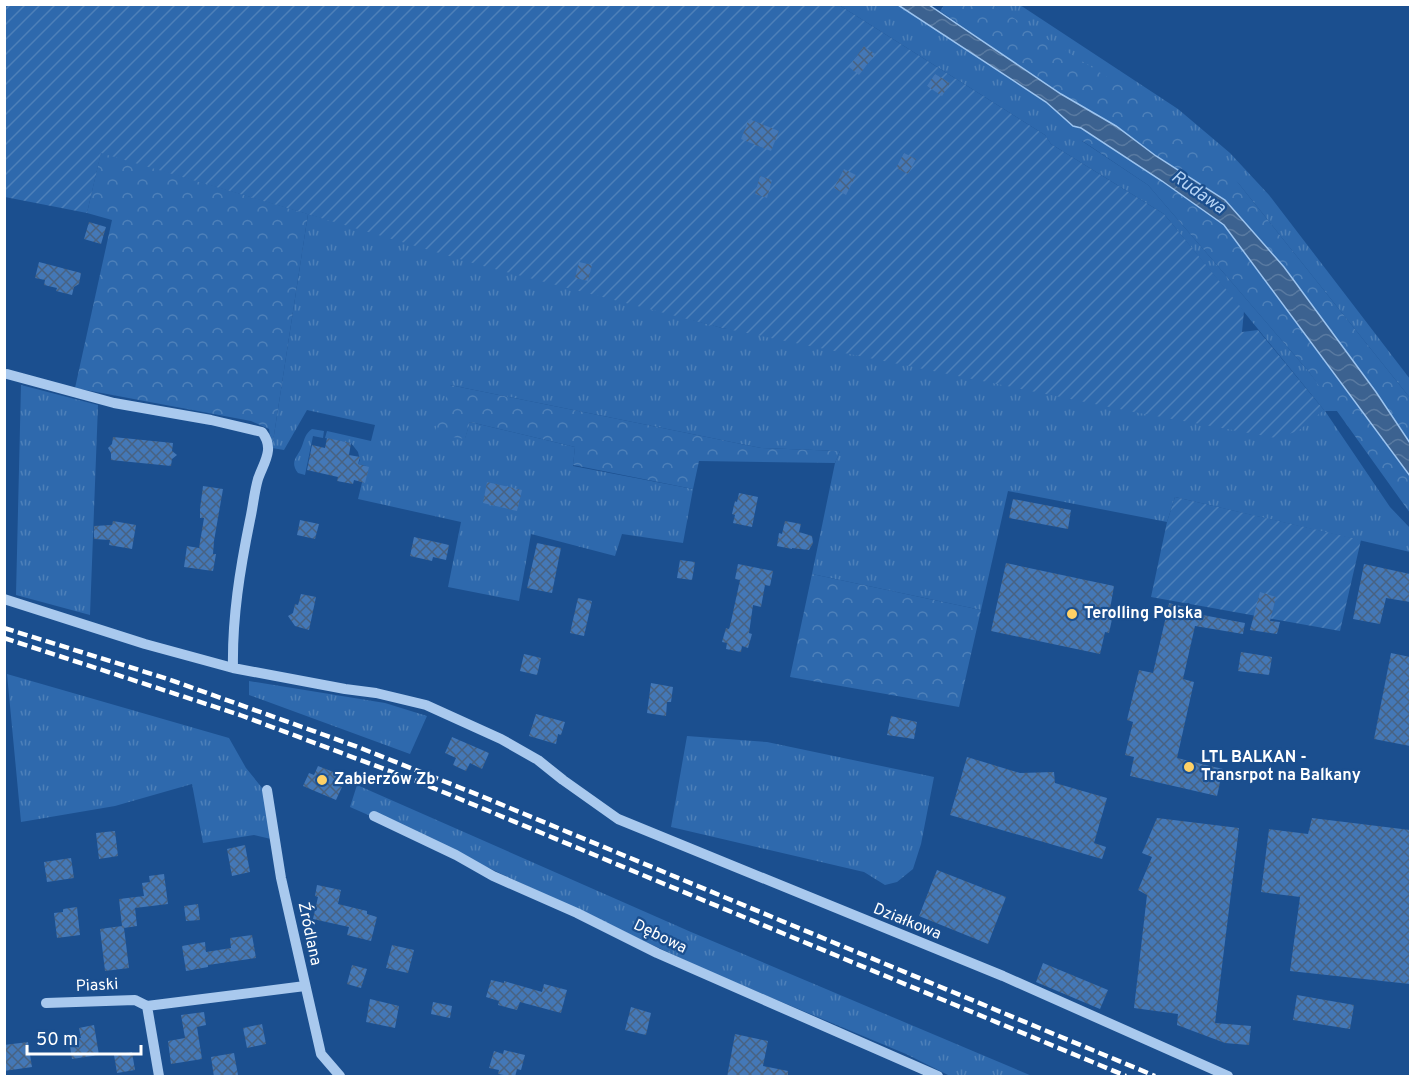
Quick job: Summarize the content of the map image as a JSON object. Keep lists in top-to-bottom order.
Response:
{
  "streets": {
    "street": [
      "Działkowa",
      "Źródlana",
      "Dębowa",
      "Piaski"
    ]
  },
  "crossings": [
    ["Źródlana", "Piaski"]
  ],
  "water": ["Rudawa"],
  "places": ["Terolling Polska", "LTL BALKAN - Transrpot na Balkany", "Zabierzów Zb"],
  "scale_bar": "50 m"
}
